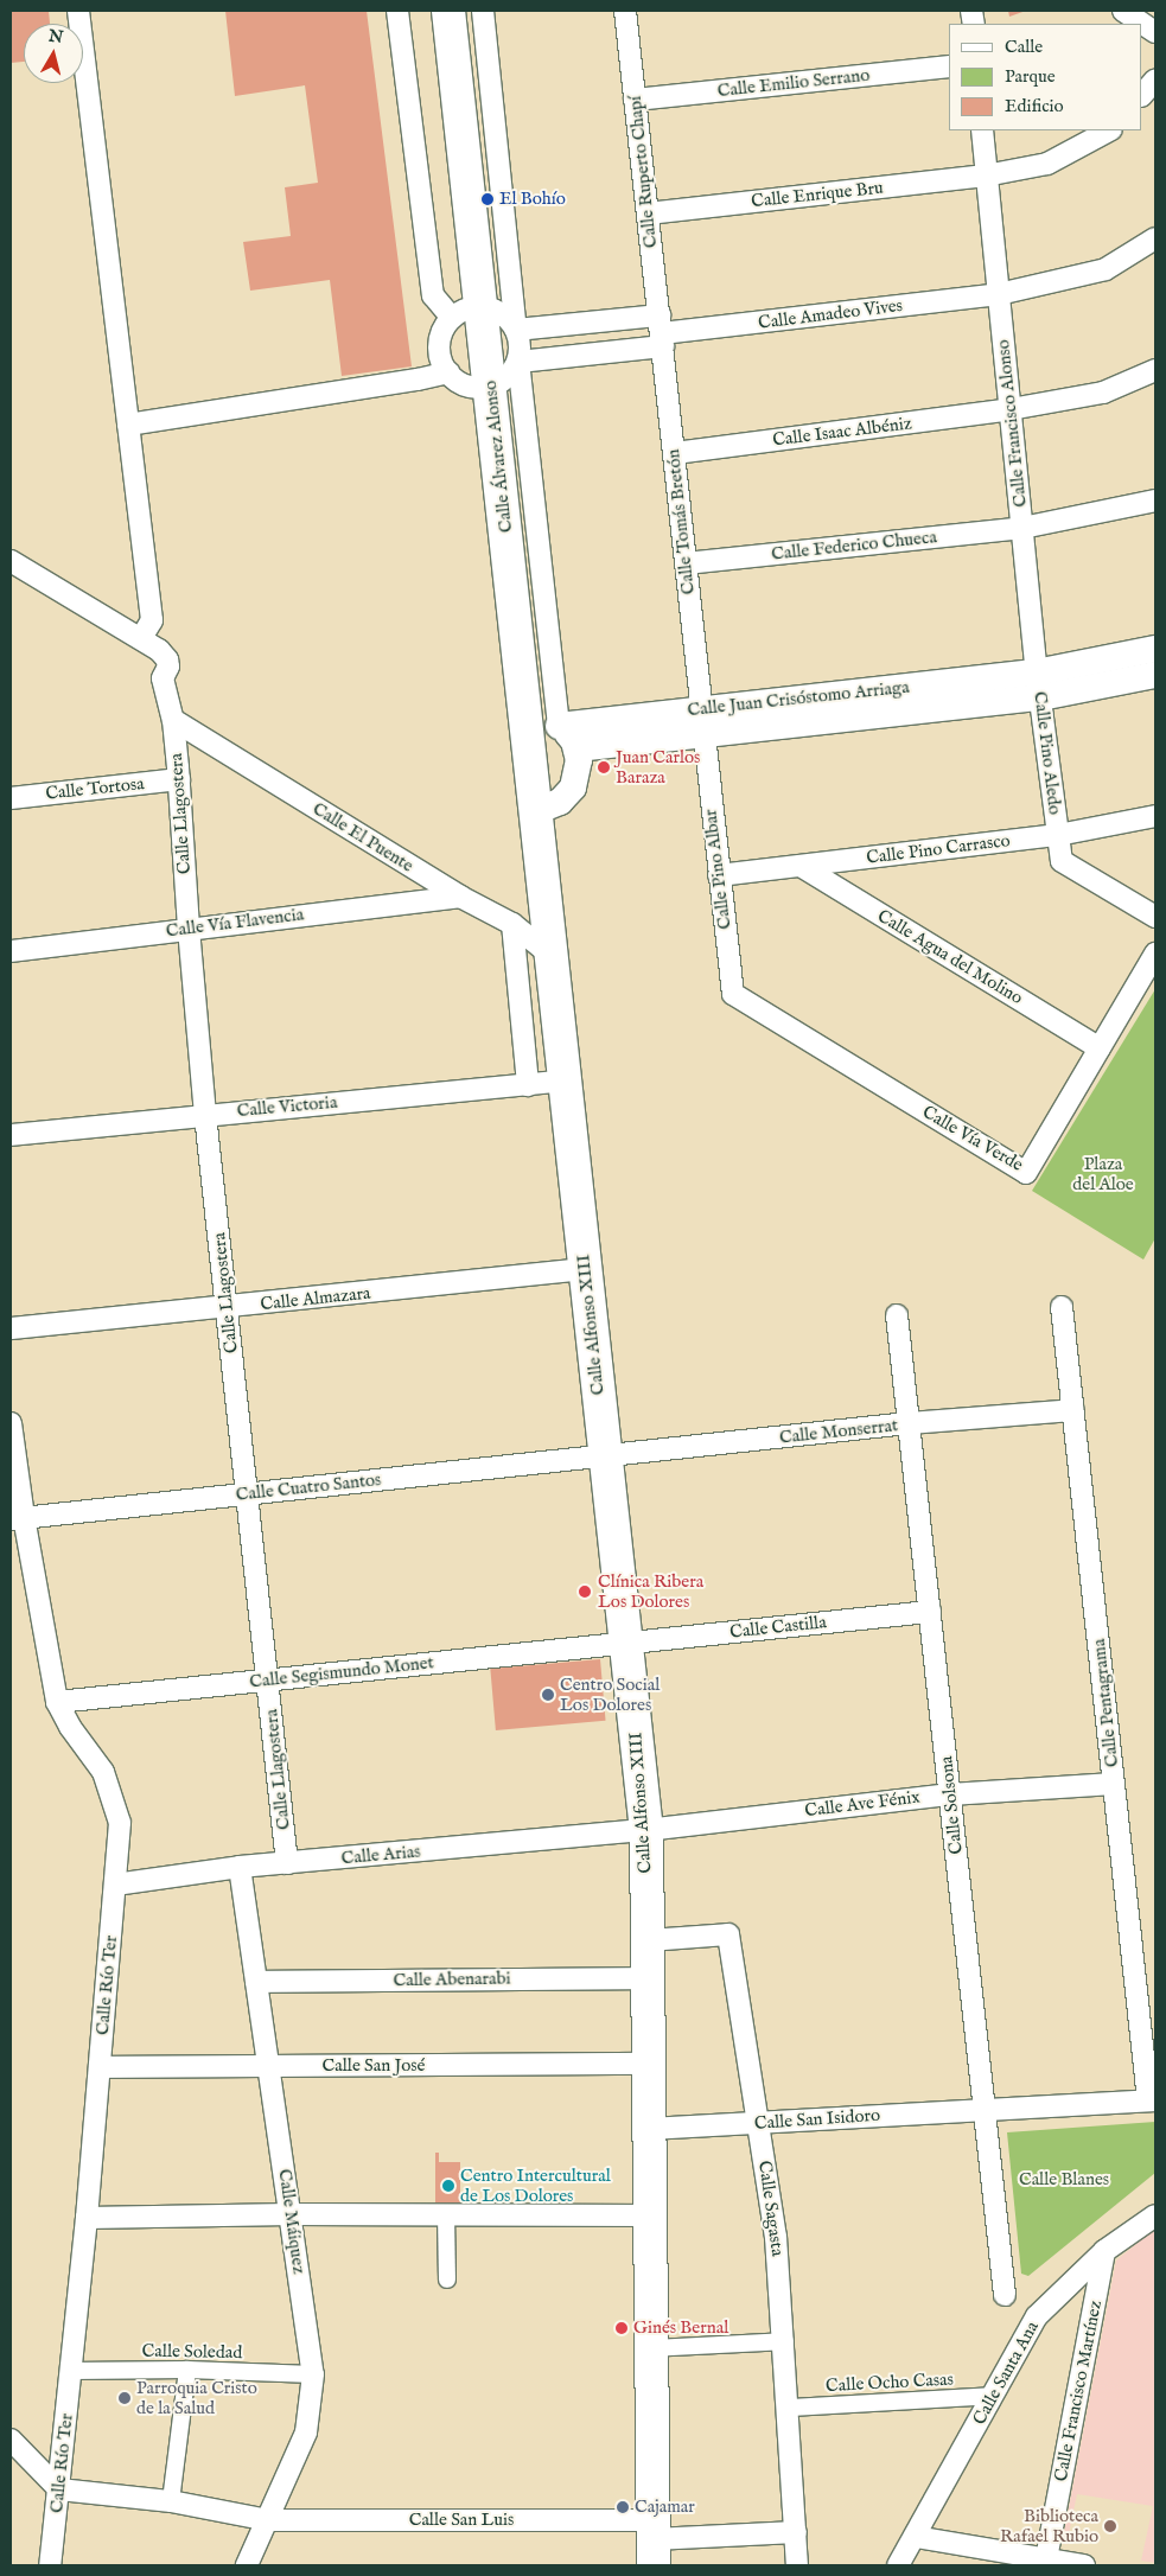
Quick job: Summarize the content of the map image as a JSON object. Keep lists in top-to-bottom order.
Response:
{
  "streets": {
    "main road": ["Calle Álvarez Alonso", "Calle Alfonso XIII"],
    "street": [
      "Calle Emilio Serrano",
      "Calle Ruperto Chapí",
      "Calle Enrique Bru",
      "Calle Amadeo Vives",
      "Calle Francisco Alonso",
      "Calle Isaac Albéniz",
      "Calle Tomás Bretón",
      "Calle Federico Chueca",
      "Calle Juan Crisóstomo Arriaga",
      "Calle Pino Aledo",
      "Calle Tortosa",
      "Calle Llagostera",
      "Calle El Puente",
      "Calle Pino Carrasco",
      "Calle Pino Albar",
      "Calle Vía Flavencia",
      "Calle Agua del Molino",
      "Calle Victoria",
      "Calle Vía Verde",
      "Calle Almazara",
      "Calle Monserrat",
      "Calle Cuatro Santos",
      "Calle Castilla",
      "Calle Segismundo Monet",
      "Calle Pentagrama",
      "Calle Ave Fénix",
      "Calle Solsona",
      "Calle Arias",
      "Calle Abenarabi",
      "Calle Río Ter",
      "Calle San José",
      "Calle San Isidoro",
      "Calle Sagasta",
      "Calle Máiquez",
      "Calle Soledad",
      "Calle Santa Ana",
      "Calle Ocho Casas",
      "Calle Francisco Martínez",
      "Calle San Luis"
    ]
  },
  "crossings": [
    ["Calle Emilio Serrano", "Calle Ruperto Chapí"],
    ["Calle Ruperto Chapí", "Calle Enrique Bru"],
    ["Calle Ruperto Chapí", "Calle Amadeo Vives"],
    ["Calle Ruperto Chapí", "Calle Tomás Bretón"],
    ["Calle Enrique Bru", "Calle Francisco Alonso"],
    ["Calle Amadeo Vives", "Calle Francisco Alonso"],
    ["Calle Amadeo Vives", "Calle Tomás Bretón"],
    ["Calle Francisco Alonso", "Calle Isaac Albéniz"],
    ["Calle Francisco Alonso", "Calle Federico Chueca"],
    ["Calle Francisco Alonso", "Calle Juan Crisóstomo Arriaga"],
    ["Calle Francisco Alonso", "Calle Pino Aledo"],
    ["Calle Isaac Albéniz", "Calle Tomás Bretón"],
    ["Calle Álvarez Alonso", "Calle Juan Crisóstomo Arriaga"],
    ["Calle Álvarez Alonso", "Calle Alfonso XIII"],
    ["Calle Tomás Bretón", "Calle Federico Chueca"],
    ["Calle Tomás Bretón", "Calle Juan Crisóstomo Arriaga"],
    ["Calle Tomás Bretón", "Calle Pino Albar"],
    ["Calle Juan Crisóstomo Arriaga", "Calle Pino Aledo"],
    ["Calle Juan Crisóstomo Arriaga", "Calle Pino Albar"],
    ["Calle Pino Aledo", "Calle Pino Carrasco"],
    ["Calle Tortosa", "Calle Llagostera"],
    ["Calle Llagostera", "Calle El Puente"],
    ["Calle Llagostera", "Calle Vía Flavencia"],
    ["Calle Llagostera", "Calle Victoria"],
    ["Calle Llagostera", "Calle Almazara"],
    ["Calle Llagostera", "Calle Cuatro Santos"],
    ["Calle Llagostera", "Calle Segismundo Monet"],
    ["Calle Llagostera", "Calle Arias"],
    ["Calle El Puente", "Calle Vía Flavencia"],
    ["Calle El Puente", "Calle Alfonso XIII"],
    ["Calle Pino Carrasco", "Calle Pino Albar"],
    ["Calle Pino Carrasco", "Calle Agua del Molino"],
    ["Calle Pino Albar", "Calle Vía Verde"],
    ["Calle Agua del Molino", "Calle Vía Verde"],
    ["Calle Victoria", "Calle Alfonso XIII"],
    ["Calle Almazara", "Calle Alfonso XIII"],
    ["Calle Alfonso XIII", "Calle Monserrat"],
    ["Calle Alfonso XIII", "Calle Cuatro Santos"],
    ["Calle Alfonso XIII", "Calle Castilla"],
    ["Calle Alfonso XIII", "Calle Segismundo Monet"],
    ["Calle Alfonso XIII", "Calle Ave Fénix"],
    ["Calle Alfonso XIII", "Calle Arias"],
    ["Calle Alfonso XIII", "Calle Abenarabi"],
    ["Calle Alfonso XIII", "Calle San José"],
    ["Calle Alfonso XIII", "Calle San Isidoro"],
    ["Calle Alfonso XIII", "Calle Sagasta"],
    ["Calle Alfonso XIII", "Calle San Luis"],
    ["Calle Monserrat", "Calle Cuatro Santos"],
    ["Calle Monserrat", "Calle Pentagrama"],
    ["Calle Monserrat", "Calle Solsona"],
    ["Calle Cuatro Santos", "Calle Río Ter"],
    ["Calle Castilla", "Calle Segismundo Monet"],
    ["Calle Castilla", "Calle Solsona"],
    ["Calle Segismundo Monet", "Calle Río Ter"],
    ["Calle Pentagrama", "Calle Ave Fénix"],
    ["Calle Ave Fénix", "Calle Solsona"],
    ["Calle Ave Fénix", "Calle Arias"],
    ["Calle Solsona", "Calle San Isidoro"],
    ["Calle Arias", "Calle Río Ter"],
    ["Calle Arias", "Calle Máiquez"],
    ["Calle Abenarabi", "Calle Máiquez"],
    ["Calle Río Ter", "Calle San José"],
    ["Calle Río Ter", "Calle Soledad"],
    ["Calle Río Ter", "Calle San Luis"],
    ["Calle San José", "Calle Máiquez"],
    ["Calle San Isidoro", "Calle Sagasta"],
    ["Calle Sagasta", "Calle Ocho Casas"],
    ["Calle Sagasta", "Calle San Luis"],
    ["Calle Máiquez", "Calle Soledad"],
    ["Calle Máiquez", "Calle San Luis"],
    ["Calle Santa Ana", "Calle Ocho Casas"],
    ["Calle Santa Ana", "Calle Francisco Martínez"]
  ],
  "parks": ["Plaza del Aloe", "Calle Blanes"],
  "places": [
    "El Bohío",
    "Juan Carlos Baraza",
    "Clínica Ribera Los Dolores",
    "Centro Social Los Dolores",
    "Centro Intercultural de Los Dolores",
    "Ginés Bernal",
    "Parroquia Cristo de la Salud",
    "Cajamar",
    "Biblioteca Rafael Rubio"
  ],
  "legend": ["Calle", "Parque", "Edificio"],
  "north": "top"
}
